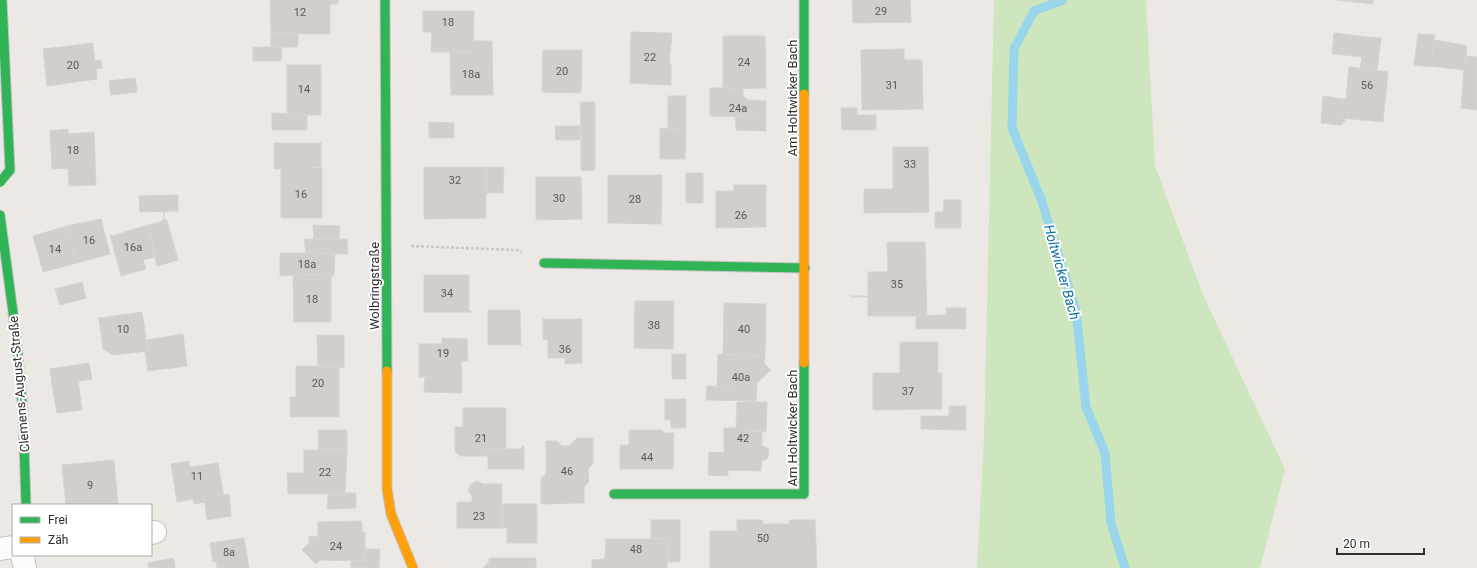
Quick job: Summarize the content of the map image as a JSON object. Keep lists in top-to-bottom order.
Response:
{
  "streets": {
    "street": ["Am Holtwicker Bach", "Wolbringstraße", "Clemens-August-Straße"]
  },
  "water": ["Holtwicker Bach"],
  "house_numbers": [
    "29",
    "12",
    "18",
    "22",
    "24",
    "20",
    "20",
    "18a",
    "31",
    "56",
    "14",
    "24a",
    "18",
    "33",
    "32",
    "16",
    "30",
    "28",
    "26",
    "16",
    "16a",
    "14",
    "18a",
    "35",
    "34",
    "18",
    "38",
    "10",
    "40",
    "36",
    "19",
    "40a",
    "20",
    "37",
    "21",
    "42",
    "44",
    "46",
    "22",
    "11",
    "9",
    "23",
    "50",
    "24",
    "48",
    "8a"
  ],
  "legend": ["Frei", "Zäh"],
  "scale_bar": "20 m"
}
